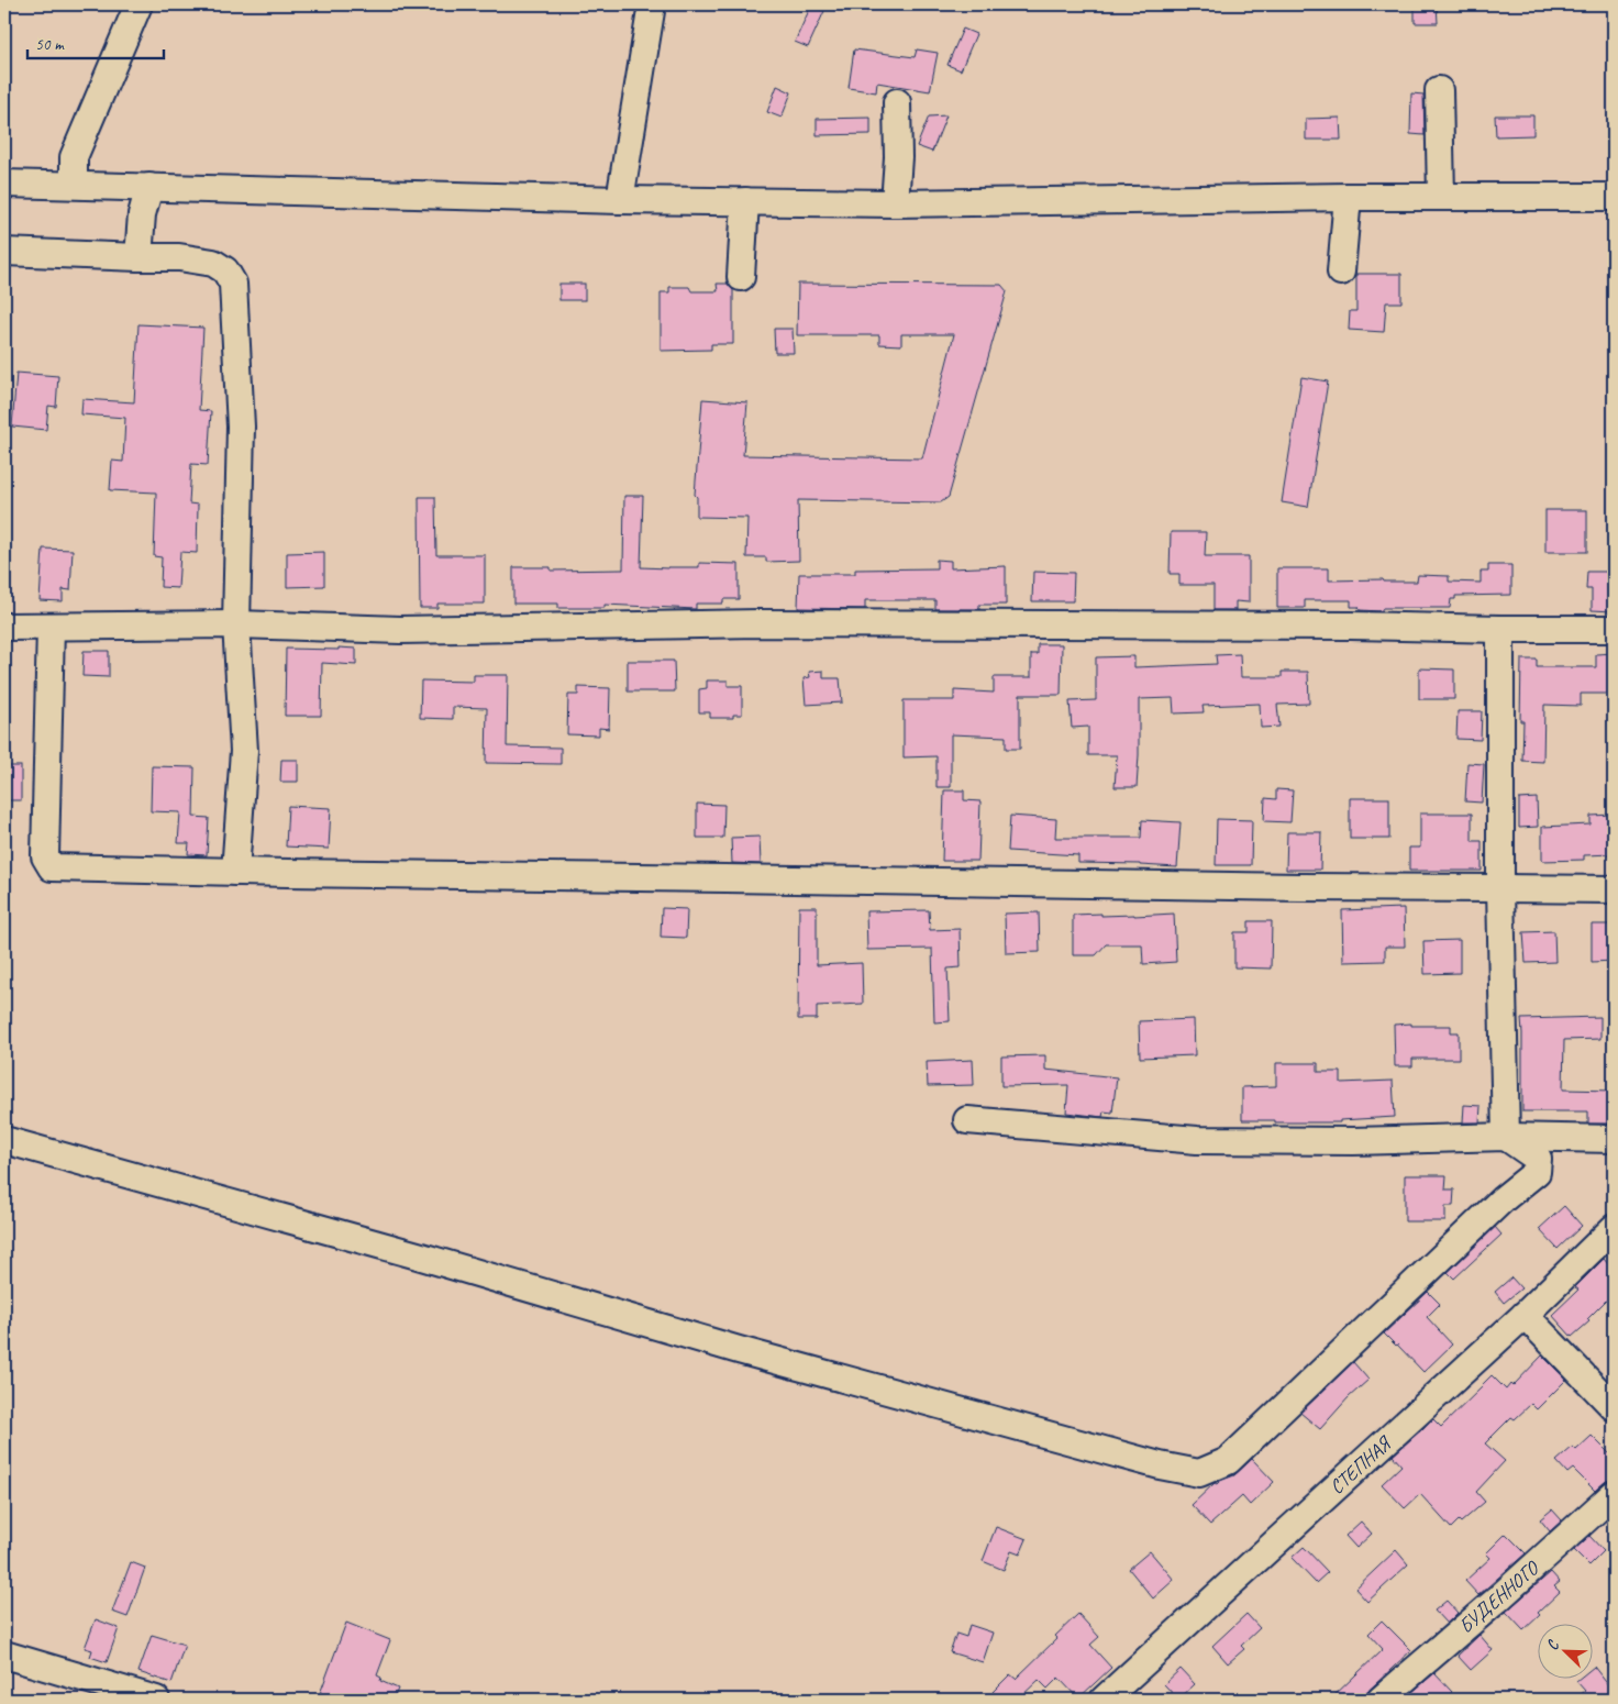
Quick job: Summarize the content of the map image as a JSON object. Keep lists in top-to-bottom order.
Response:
{
  "streets": {
    "street": ["СТЕПНАЯ", "БУДЕННОГО"]
  },
  "scale_bar": "50 m",
  "north": "top left"
}
